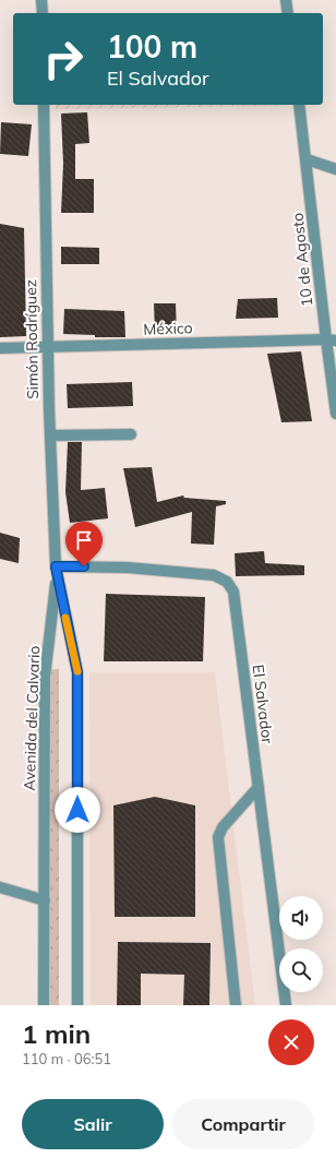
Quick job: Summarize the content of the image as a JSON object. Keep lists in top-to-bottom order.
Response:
{
  "streets": {
    "street": [
      "10 de Agosto",
      "México",
      "Simón Rodríguez",
      "El Salvador",
      "Avenida del Calvario"
    ]
  },
  "crossings": [
    ["10 de Agosto", "México"],
    ["México", "Simón Rodríguez"],
    ["Simón Rodríguez", "El Salvador"],
    ["Simón Rodríguez", "Avenida del Calvario"],
    ["El Salvador", "Avenida del Calvario"]
  ],
  "page": {
    "turn": ["100 m", "El Salvador"],
    "heading": ["1 min", "110 m · 06:51"],
    "buttons": ["Salir", "Compartir"]
  }
}
